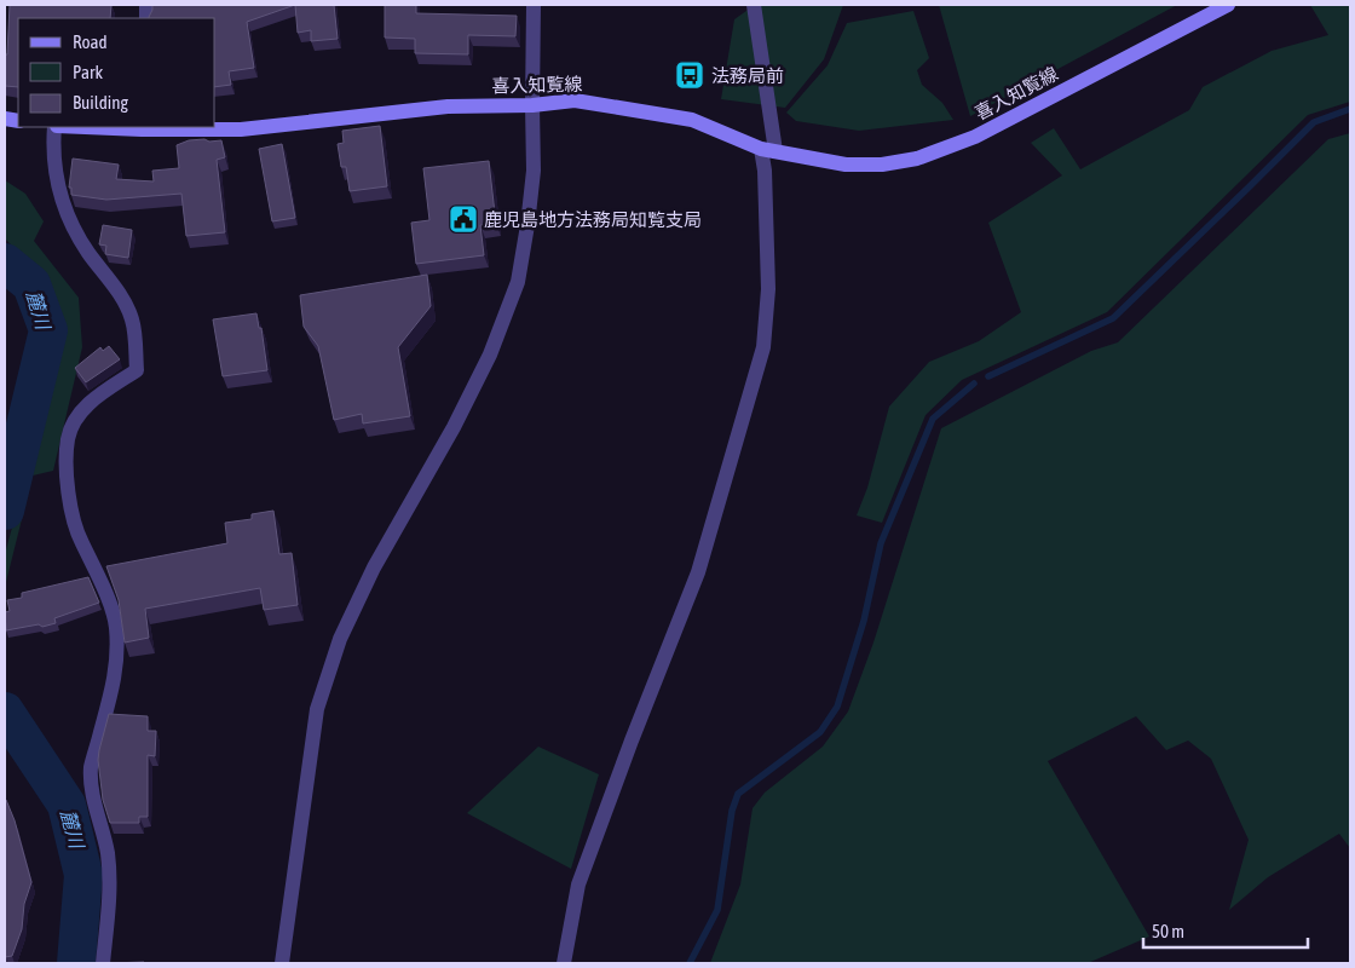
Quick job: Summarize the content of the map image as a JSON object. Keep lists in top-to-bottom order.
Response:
{
  "streets": {
    "main road": ["喜入知覧線"]
  },
  "water": ["麓川"],
  "places": {
    "bus stop": ["法務局前"],
    "public building": ["鹿児島地方法務局知覧支局"]
  },
  "legend": ["Road", "Park", "Building"],
  "scale_bar": "50 m"
}
